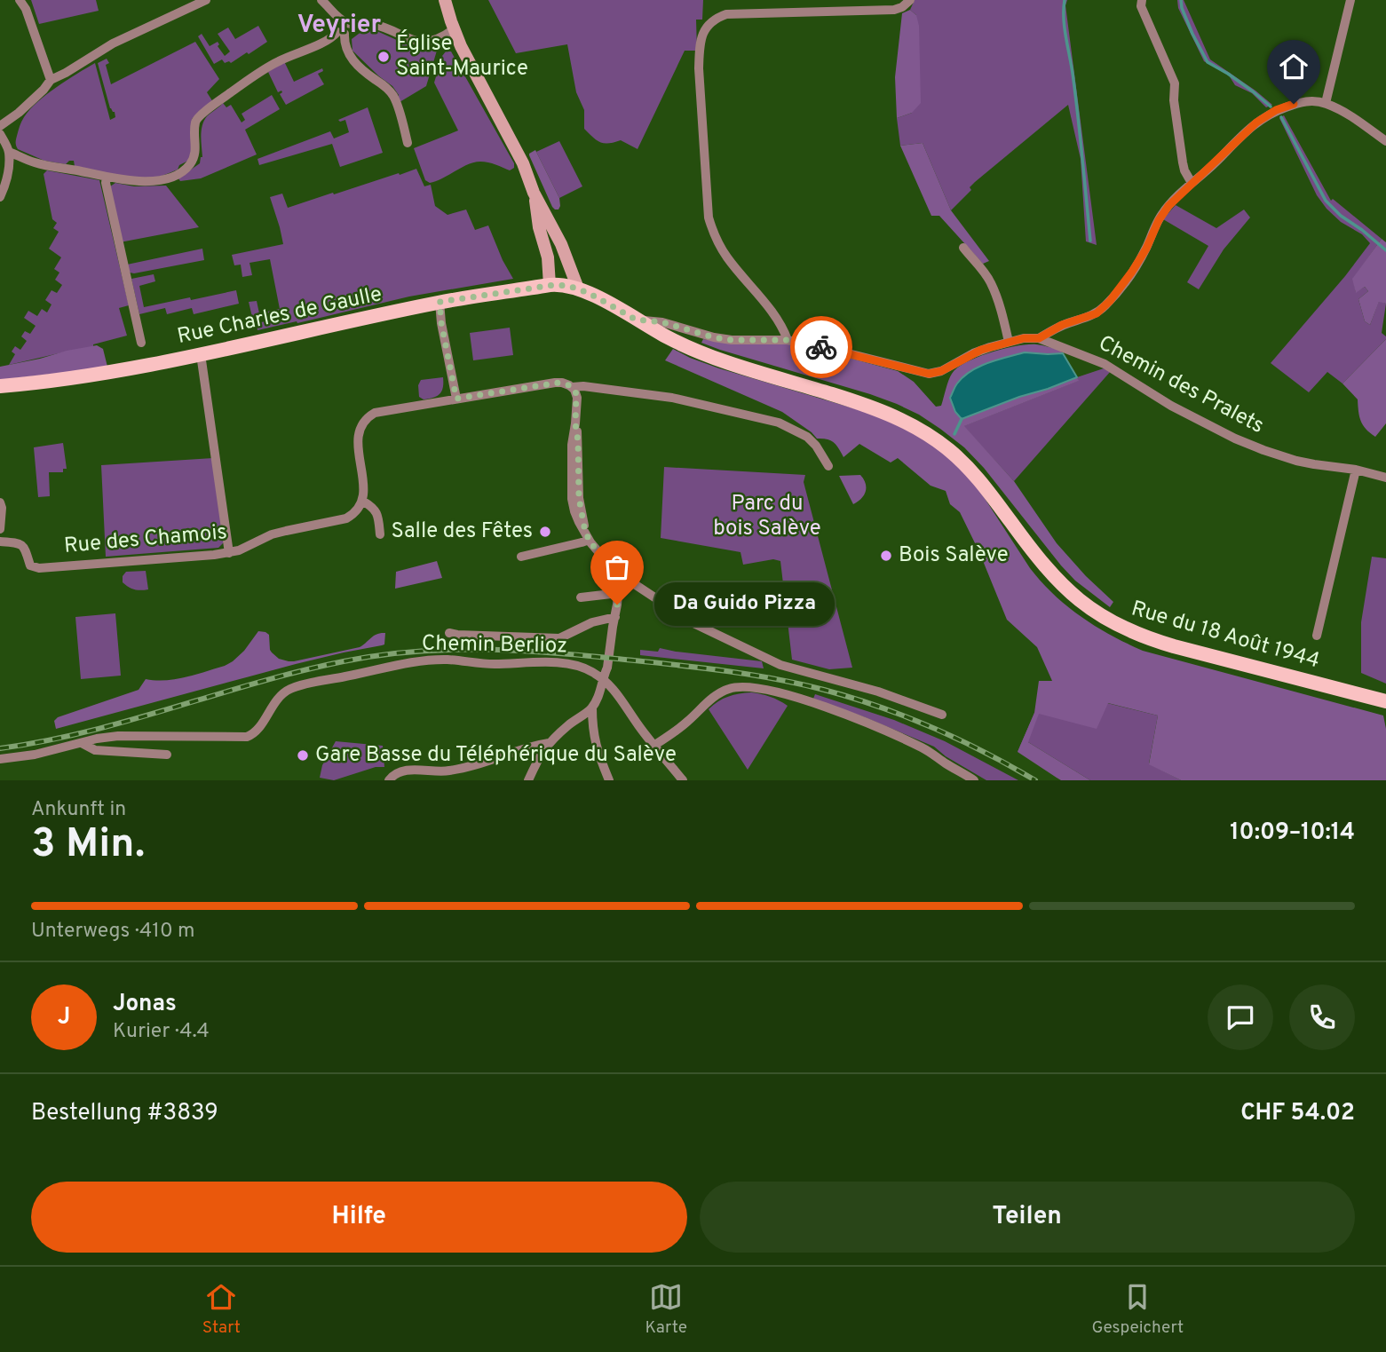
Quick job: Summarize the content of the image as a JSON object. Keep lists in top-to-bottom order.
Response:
{
  "streets": {
    "main road": ["Rue Charles de Gaulle", "Rue du 18 Août 1944"],
    "street": ["Chemin des Pralets", "Rue des Chamois", "Chemin Berlioz"]
  },
  "crossings": [
    ["Rue Charles de Gaulle", "Rue du 18 Août 1944"],
    ["Chemin des Pralets", "Rue du 18 Août 1944"]
  ],
  "districts": ["Veyrier"],
  "parks": ["Parc du bois Salève"],
  "places": [
    "Église Saint-Maurice",
    "Salle des Fêtes",
    "Bois Salève",
    "Da Guido Pizza",
    "Gare Basse du Téléphérique du Salève"
  ],
  "page": {
    "bubble": "Da Guido Pizza",
    "heading": ["3 Min.", "Ankunft in", "10:09–10:14"],
    "panel": [
      "Jonas",
      "Kurier · 4.4",
      "Bestellung #3839",
      "CHF 54.02"
    ],
    "bar": "Unterwegs · 410 m",
    "round": "J",
    "buttons": ["Hilfe", "Teilen"],
    "tabs": ["Start", "Karte", "Gespeichert"]
  }
}
